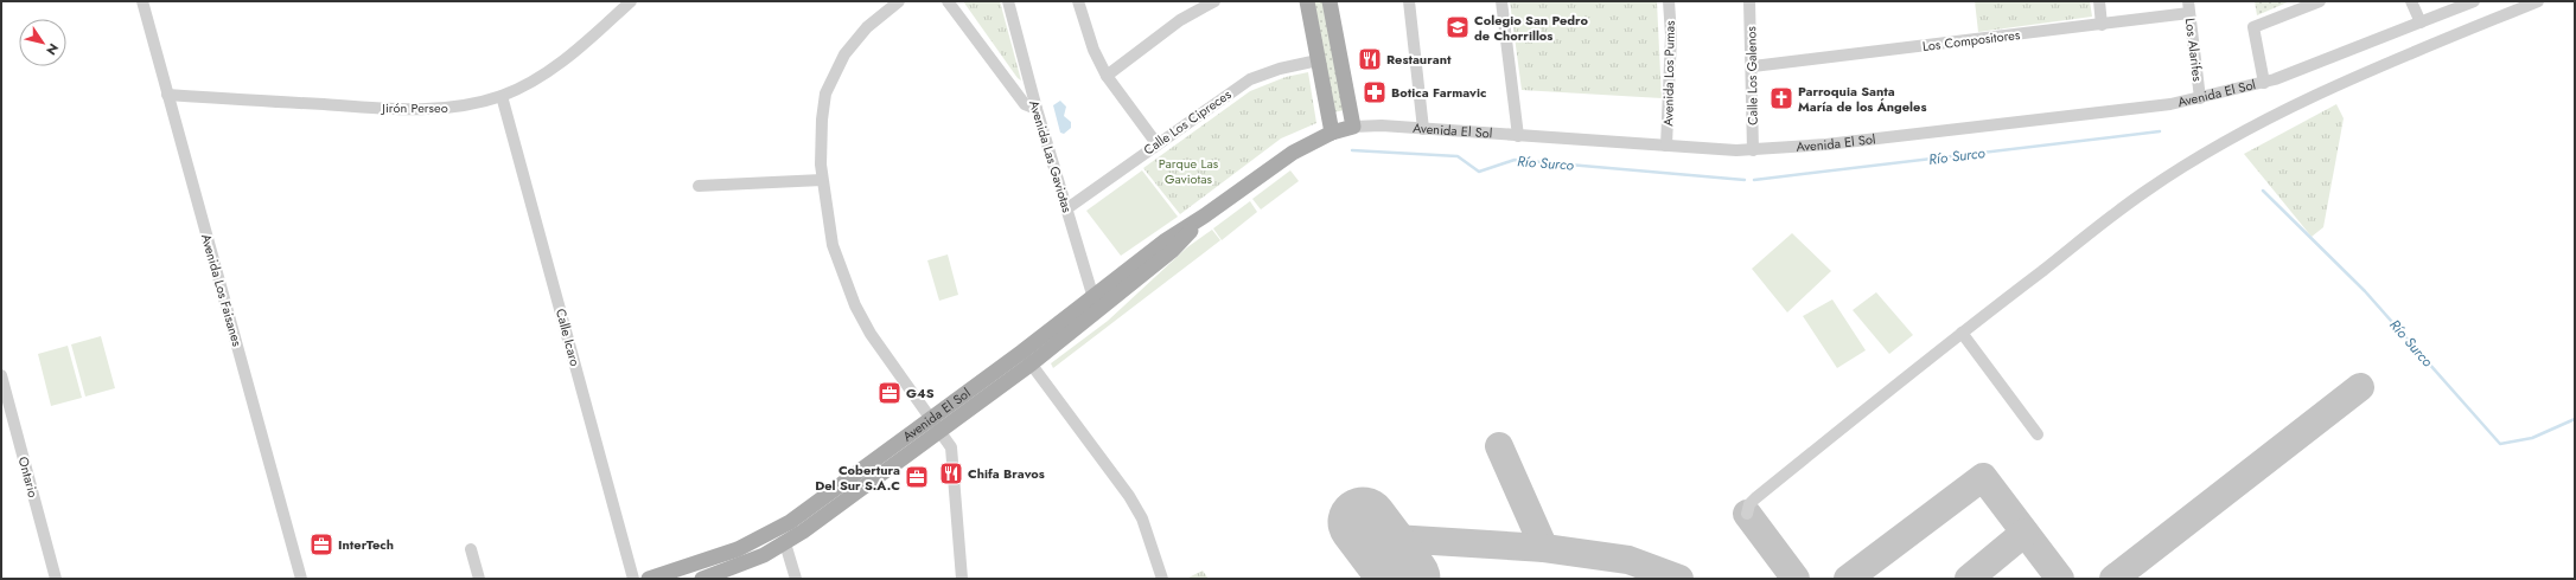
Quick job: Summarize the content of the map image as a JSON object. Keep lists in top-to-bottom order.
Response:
{
  "streets": {
    "main road": ["Avenida El Sol"],
    "street": [
      "Los Compositores",
      "Los Alarifes",
      "Avenida Los Pumas",
      "Calle Los Galenos",
      "Jirón Perseo",
      "Calle Los Cipreces",
      "Avenida Las Gaviotas",
      "Avenida Los Faisanes",
      "Calle Icaro",
      "Ontario"
    ]
  },
  "crossings": [
    ["Los Compositores", "Los Alarifes"],
    ["Los Compositores", "Calle Los Galenos"],
    ["Los Alarifes", "Avenida El Sol"],
    ["Avenida Los Pumas", "Avenida El Sol"],
    ["Calle Los Galenos", "Avenida El Sol"],
    ["Avenida El Sol", "Avenida Las Gaviotas"],
    ["Jirón Perseo", "Avenida Los Faisanes"],
    ["Jirón Perseo", "Calle Icaro"],
    ["Calle Los Cipreces", "Avenida Las Gaviotas"]
  ],
  "water": ["Río Surco"],
  "parks": ["Parque Las Gaviotas"],
  "places": {
    "school or university": ["Colegio San Pedro de Chorrillos"],
    "restaurant": ["Restaurant", "Chifa Bravos"],
    "pharmacy": ["Botica Farmavic"],
    "church": ["Parroquia Santa María de los Ángeles"],
    "office": ["G4S", "Cobertura Del Sur S.A.C", "InterTech"]
  },
  "north": "bottom right"
}
